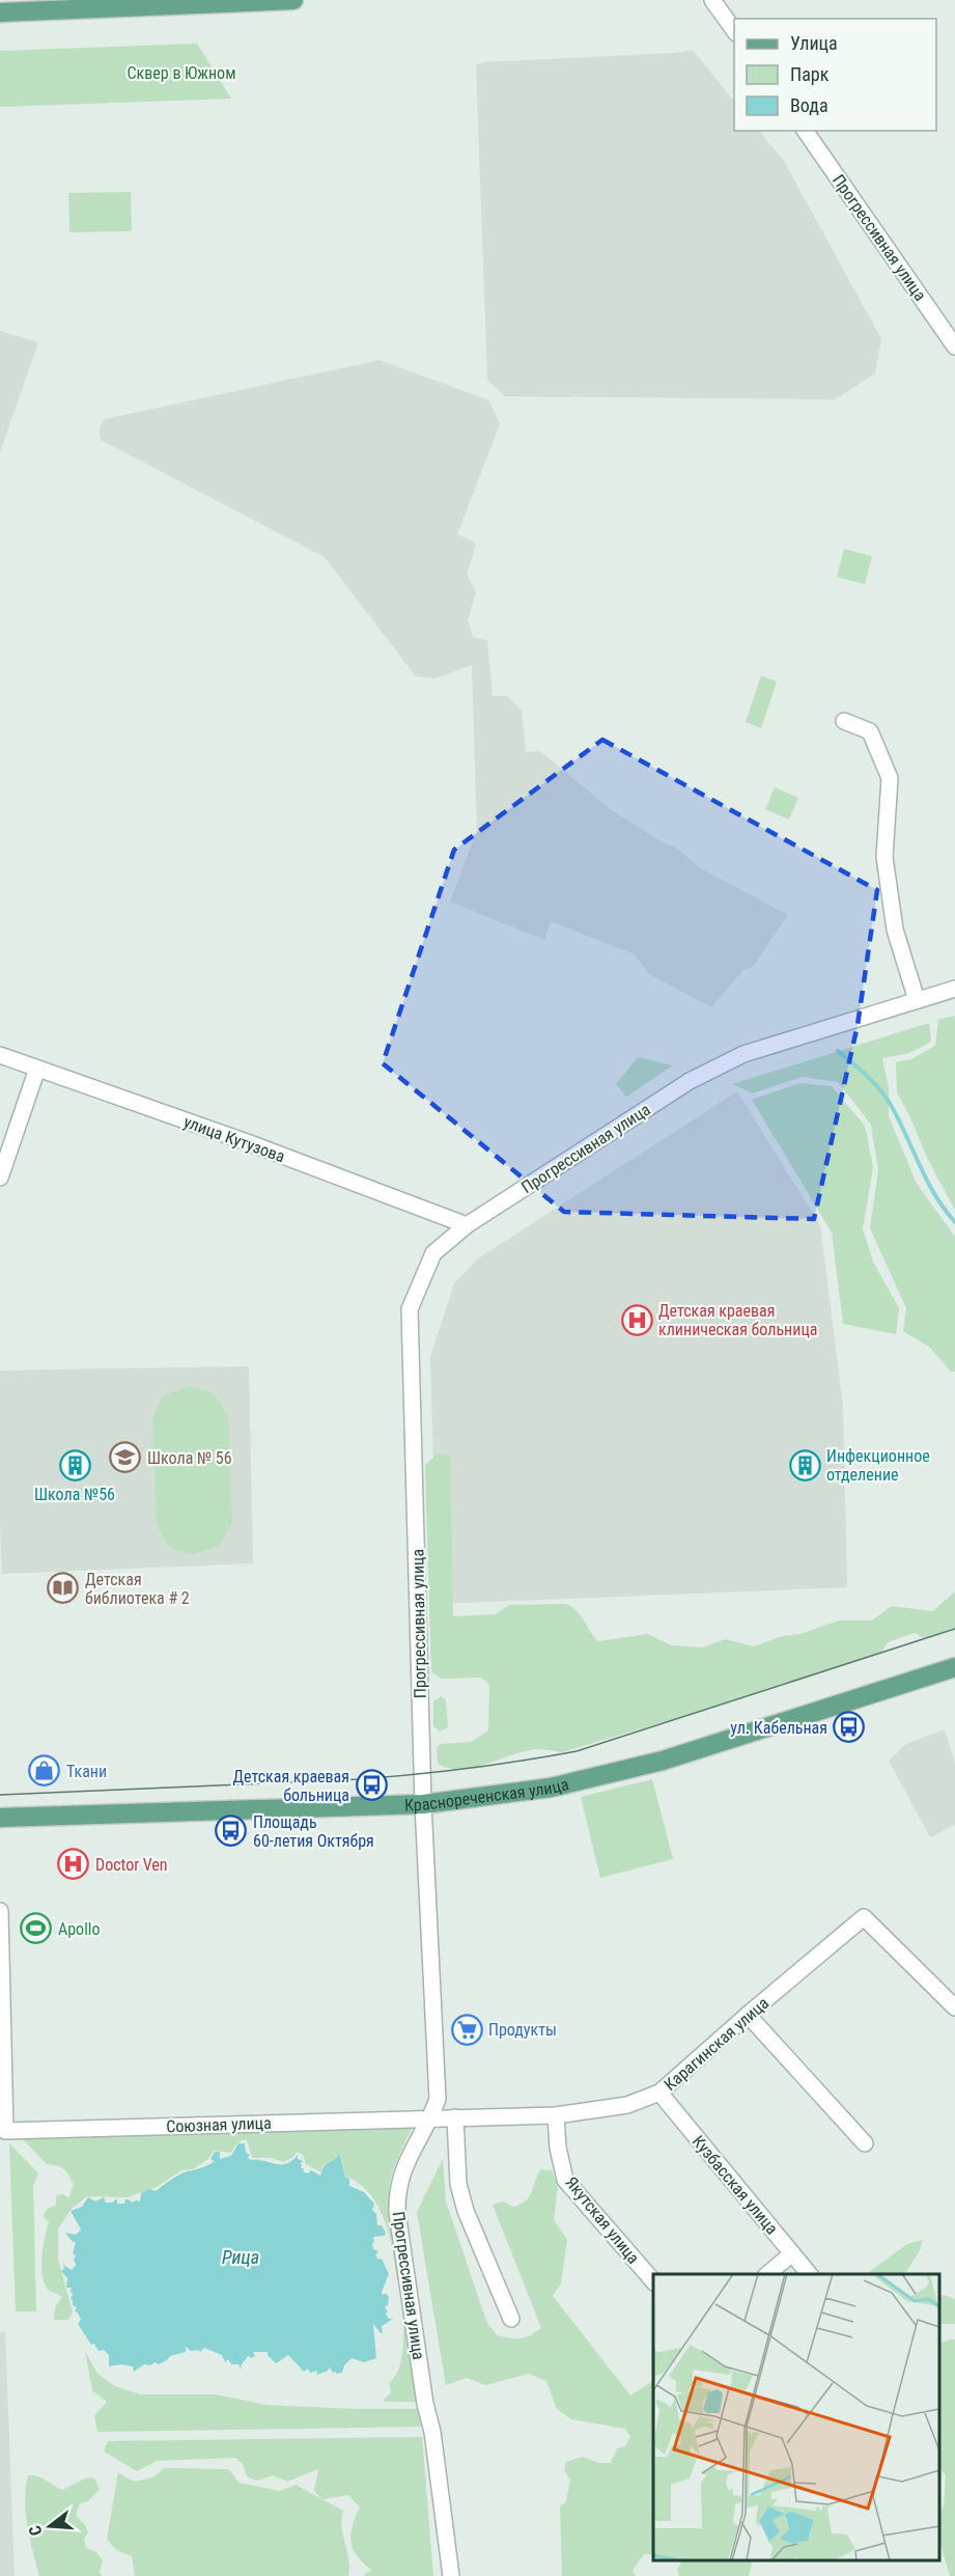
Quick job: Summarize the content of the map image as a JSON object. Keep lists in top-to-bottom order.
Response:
{
  "streets": {
    "main road": ["Краснореченская улица"],
    "street": [
      "Прогрессивная улица",
      "улица Кутузова",
      "Карагинская улица",
      "Союзная улица",
      "Кузбасская улица",
      "Якутская улица"
    ]
  },
  "crossings": [
    ["Прогрессивная улица", "улица Кутузова"],
    ["Прогрессивная улица", "Краснореченская улица"],
    ["Прогрессивная улица", "Карагинская улица"],
    ["Прогрессивная улица", "Союзная улица"],
    ["Карагинская улица", "Союзная улица"],
    ["Карагинская улица", "Кузбасская улица"],
    ["Карагинская улица", "Якутская улица"]
  ],
  "water": ["Рица"],
  "parks": ["Сквер в Южном"],
  "places": {
    "hospital": ["Детская краевая клиническая больница", "Doctor Ven"],
    "school or university": ["Школа № 56"],
    "building": ["Школа №56", "Инфекционное отделение"],
    "library": ["Детская библиотека # 2"],
    "bus stop": ["ул. Кабельная", "Детская краевая больница", "Площадь 60-летия Октября"],
    "shop": ["Ткани"],
    "sports": ["Apollo"],
    "supermarket": ["Продукты"]
  },
  "legend": ["Улица", "Парк", "Вода"],
  "north": "left"
}
